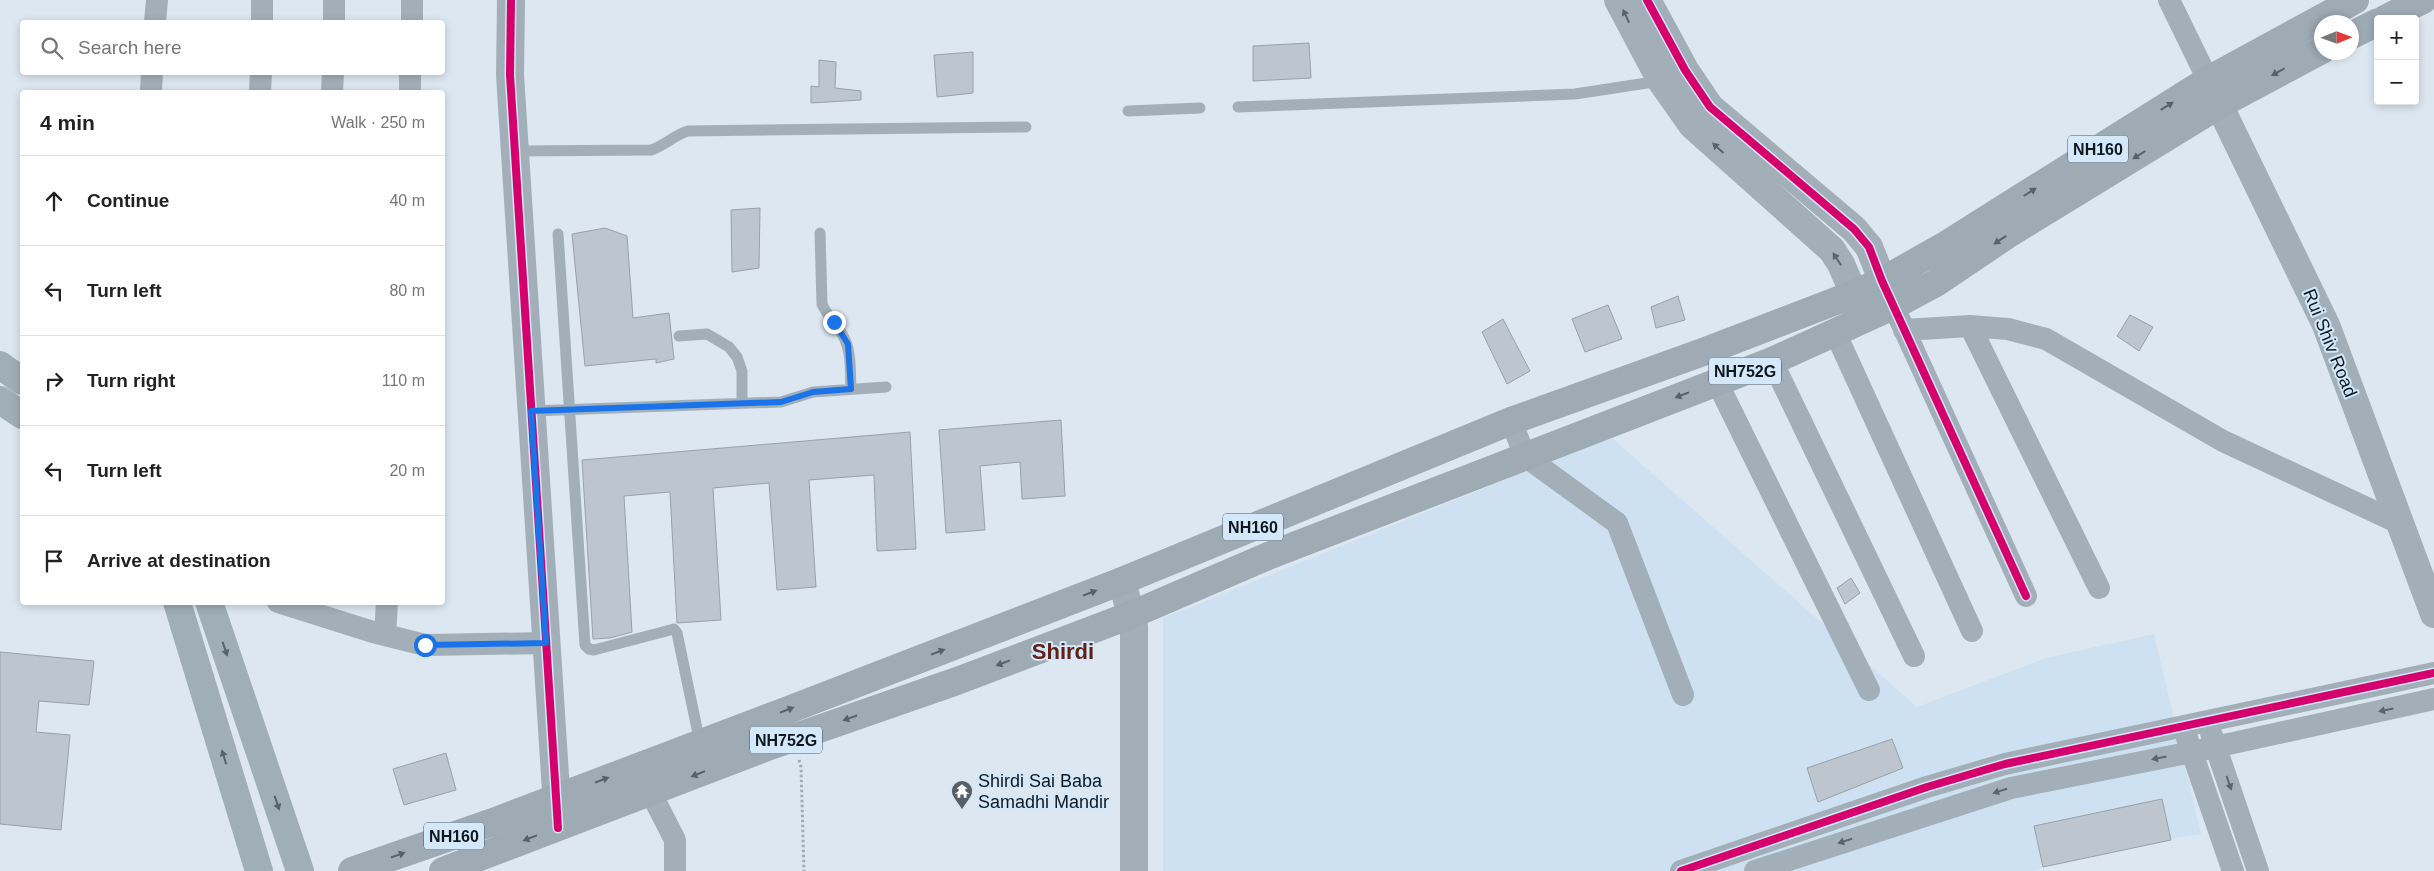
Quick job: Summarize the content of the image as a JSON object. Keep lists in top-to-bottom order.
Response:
{
  "streets": {
    "highway": ["NH160", "NH752G"],
    "street": ["Rui Shiv Road"]
  },
  "crossings": [
    ["NH160", "Rui Shiv Road"],
    ["Rui Shiv Road", "NH752G"]
  ],
  "districts": ["Shirdi"],
  "places": {
    "temple": ["Shirdi Sai Baba Samadhi Mandir"]
  },
  "north": "right",
  "page": {
    "map_buttons": ["+", "−"],
    "search": "Search here",
    "heading": ["4 min", "Walk · 250 m"],
    "list": [
      ["Continue", "40 m"],
      ["Turn left", "80 m"],
      ["Turn right", "110 m"],
      ["Turn left", "20 m"],
      "Arrive at destination"
    ]
  }
}
